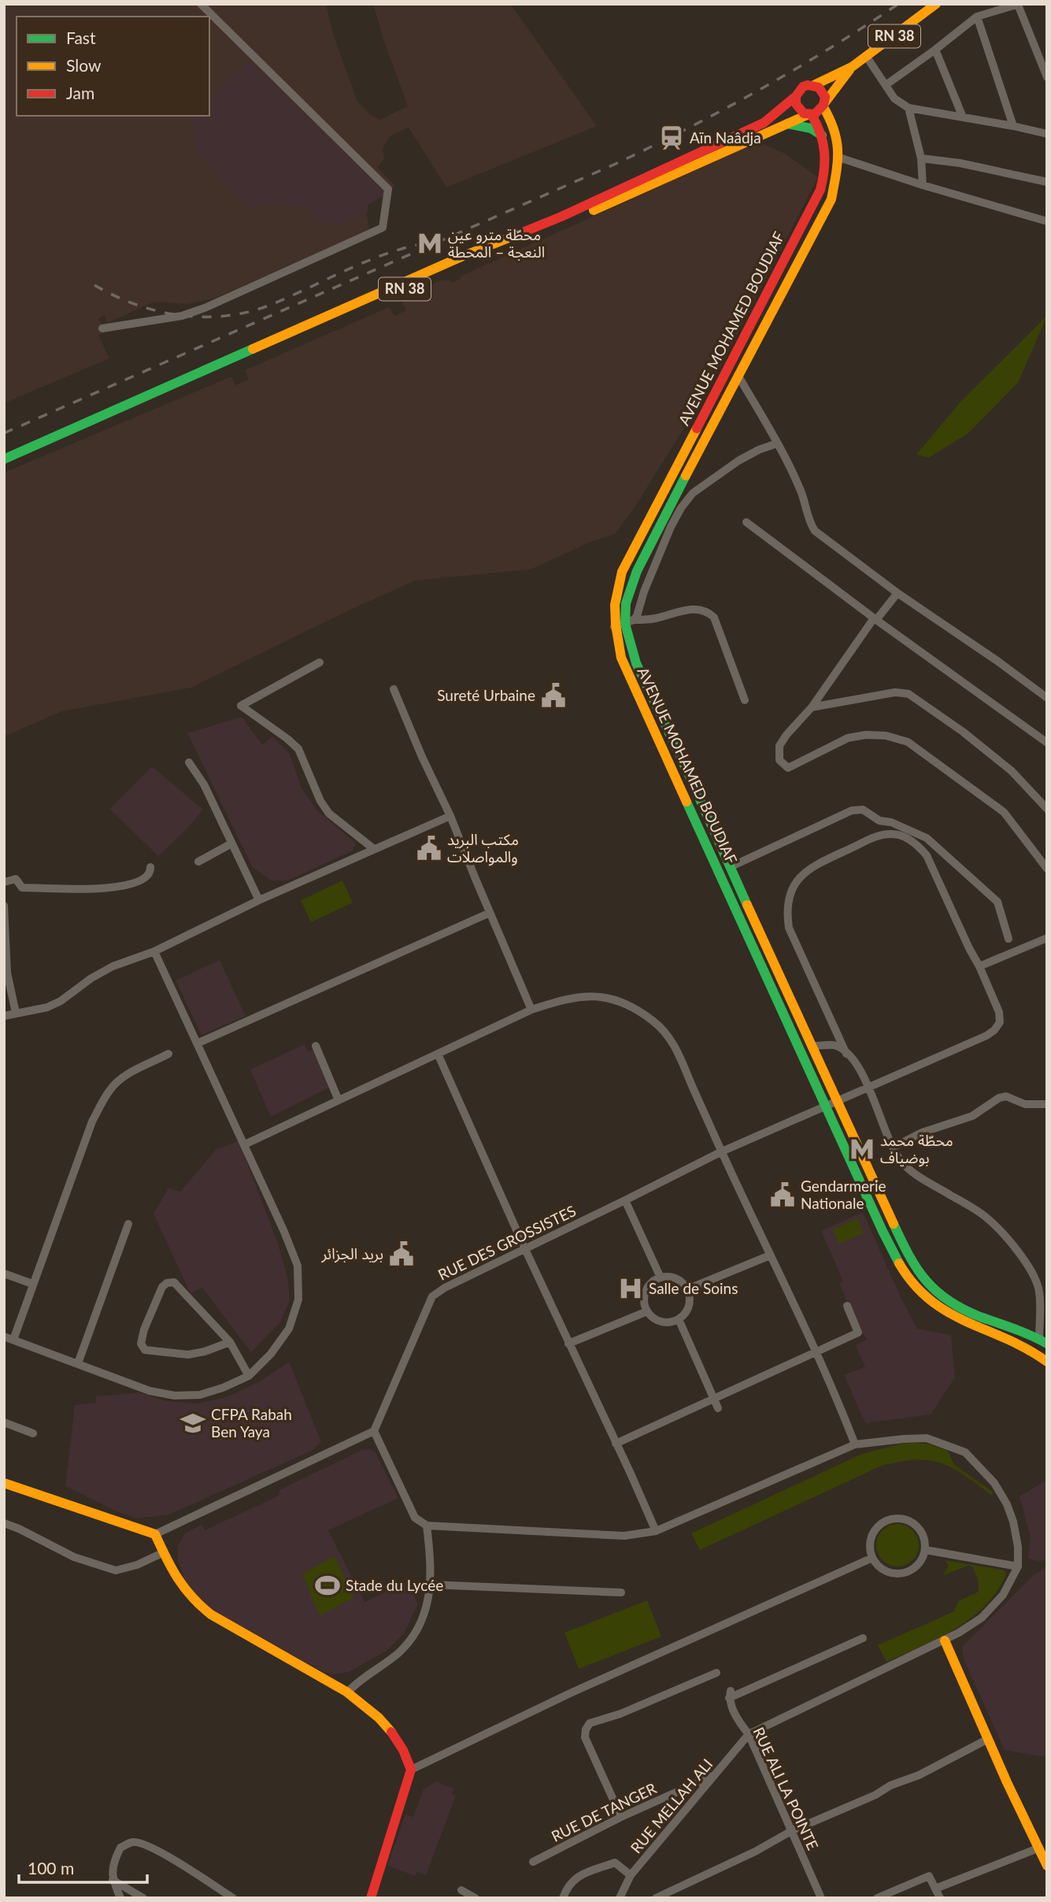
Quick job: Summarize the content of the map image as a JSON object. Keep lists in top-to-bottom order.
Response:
{
  "streets": {
    "main road": ["RN 38", "AVENUE MOHAMED BOUDIAF"],
    "street": [
      "RUE DES GROSSISTES",
      "RUE ALI LA POINTE",
      "RUE MELLAH ALI",
      "RUE DE TANGER"
    ]
  },
  "crossings": [
    ["RN 38", "AVENUE MOHAMED BOUDIAF"],
    ["AVENUE MOHAMED BOUDIAF", "RUE DES GROSSISTES"],
    ["RUE ALI LA POINTE", "RUE MELLAH ALI"],
    ["RUE MELLAH ALI", "RUE DE TANGER"]
  ],
  "places": {
    "station": ["Aïn Naâdja"],
    "metro station": ["محطّة مترو عين النعجة – المحطة", "محطّة محمد بوضياف"],
    "public building": [
      "Sureté Urbaine",
      "مكتب البريد والمواصلات",
      "Gendarmerie Nationale",
      "بريد الجزائر"
    ],
    "hospital": ["Salle de Soins"],
    "school or university": ["CFPA Rabah Ben Yaya"],
    "sports": ["Stade du Lycée"]
  },
  "legend": ["Fast", "Slow", "Jam"],
  "scale_bar": "100 m"
}
